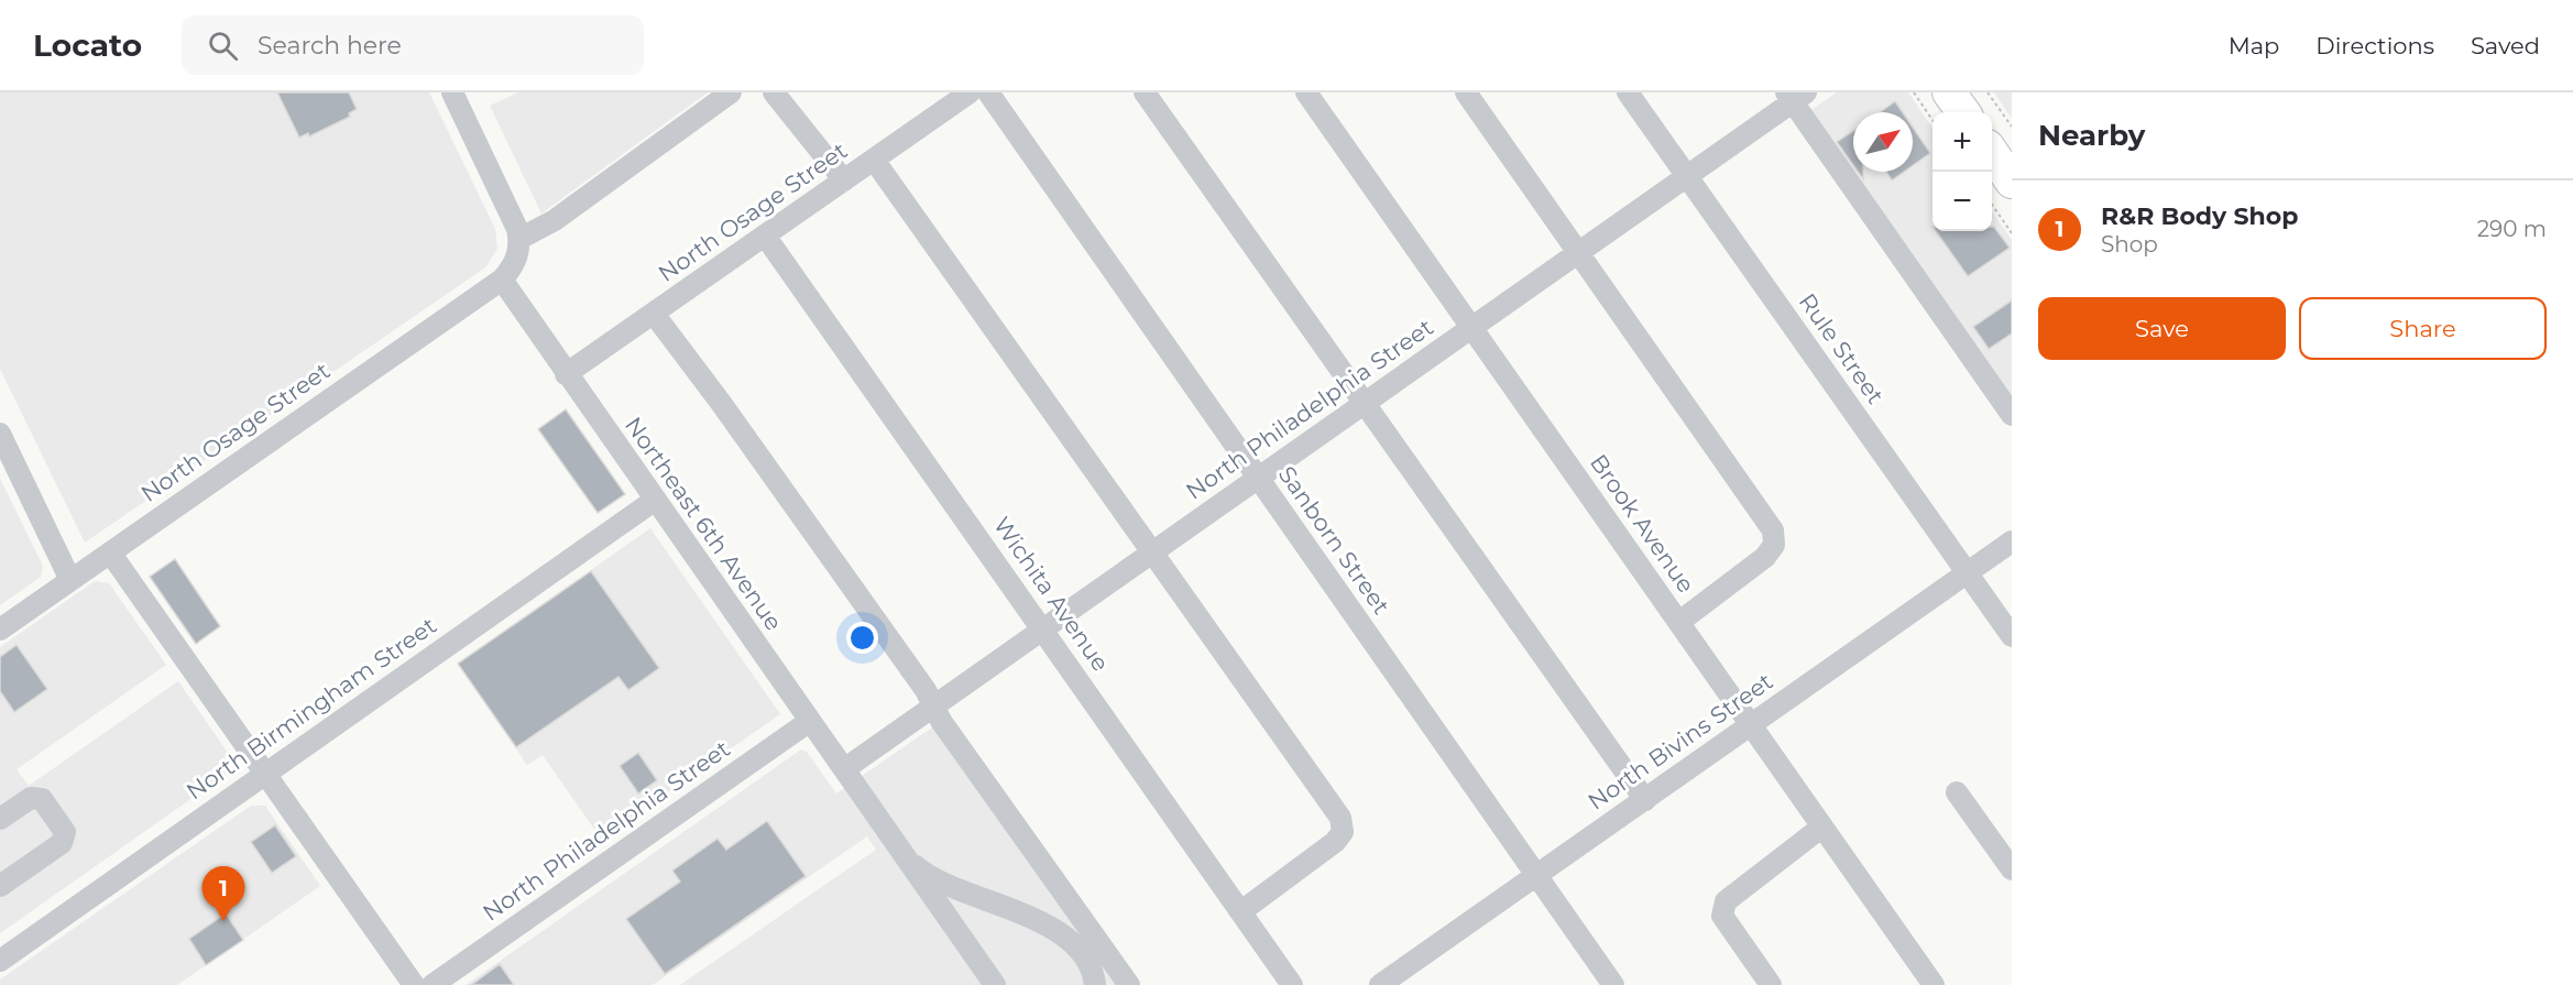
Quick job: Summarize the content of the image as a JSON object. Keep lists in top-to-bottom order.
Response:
{
  "streets": {
    "street": [
      "North Osage Street",
      "Rule Street",
      "North Philadelphia Street",
      "Northeast 6th Avenue",
      "Brook Avenue",
      "Sanborn Street",
      "Wichita Avenue",
      "North Birmingham Street",
      "North Bivins Street"
    ]
  },
  "crossings": [
    ["North Osage Street", "Northeast 6th Avenue"],
    ["North Osage Street", "Wichita Avenue"],
    ["Rule Street", "North Philadelphia Street"],
    ["Rule Street", "North Bivins Street"],
    ["North Philadelphia Street", "Northeast 6th Avenue"],
    ["North Philadelphia Street", "Brook Avenue"],
    ["North Philadelphia Street", "Sanborn Street"],
    ["North Philadelphia Street", "Wichita Avenue"],
    ["Northeast 6th Avenue", "North Birmingham Street"],
    ["Brook Avenue", "North Bivins Street"],
    ["Sanborn Street", "North Bivins Street"]
  ],
  "north": "top right",
  "page": {
    "header": "Locato",
    "search": "Search here",
    "nav": ["Map", "Directions", "Saved"],
    "heading": "Nearby",
    "map_buttons": ["+", "−"],
    "list": [
      {
        "mark": "1",
        "name": "R&R Body Shop",
        "note": "Shop",
        "value": "290 m"
      }
    ],
    "buttons": ["Save", "Share"],
    "pins": "1"
  }
}
